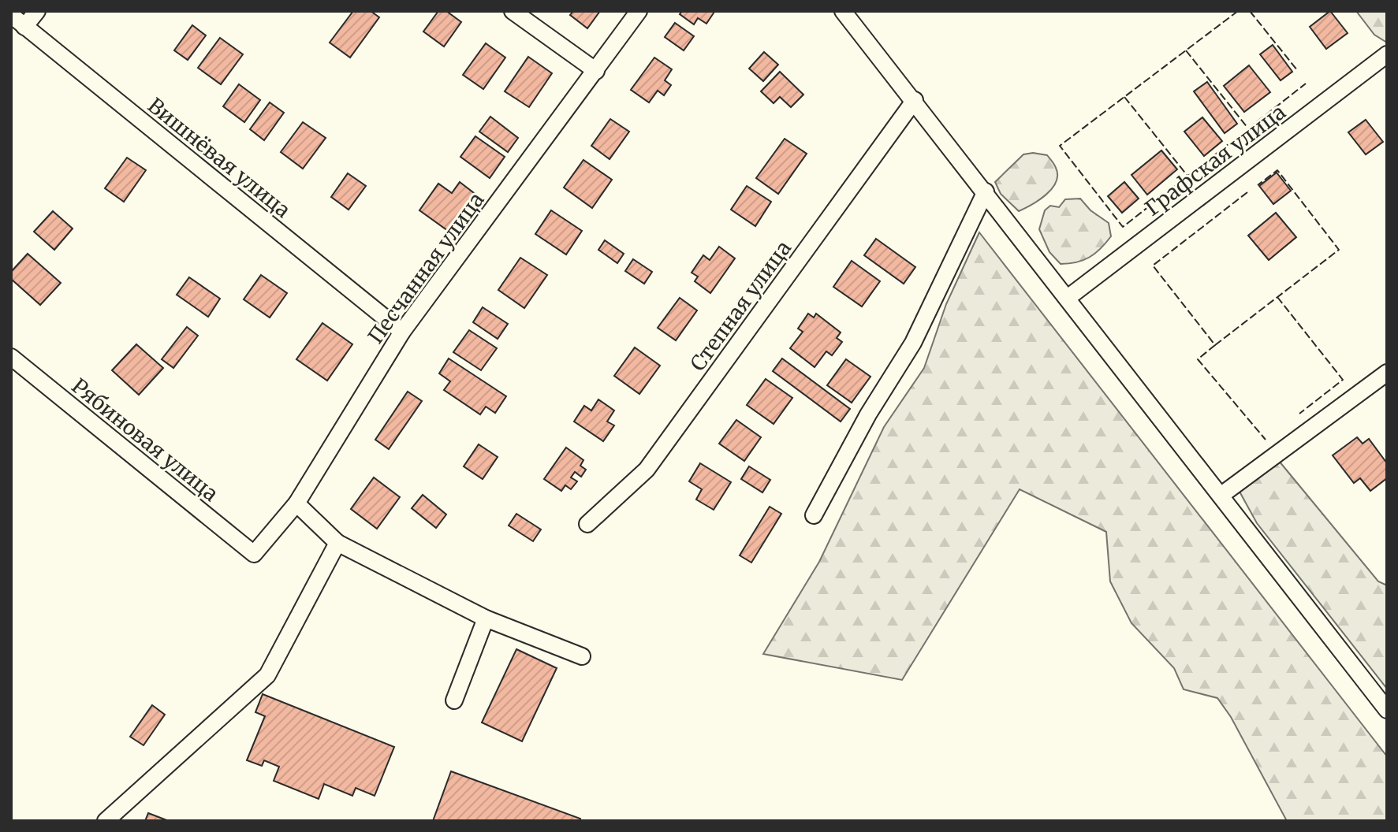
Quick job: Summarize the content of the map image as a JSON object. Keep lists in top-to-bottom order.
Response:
{
  "streets": {
    "street": [
      "Вишнёвая улица",
      "Графская улица",
      "Песчанная улица",
      "Степная улица",
      "Рябиновая улица"
    ]
  },
  "crossings": [
    ["Вишнёвая улица", "Песчанная улица"],
    ["Песчанная улица", "Рябиновая улица"]
  ]
}
